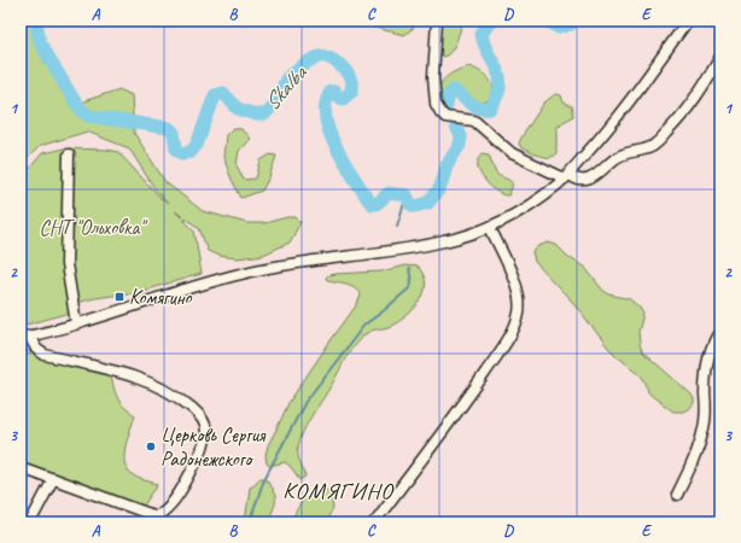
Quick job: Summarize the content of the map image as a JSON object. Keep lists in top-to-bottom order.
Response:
{
  "districts": ["КОМЯГИНО"],
  "water": ["Skalba"],
  "parks": ["СНТ \"Ольховка\""],
  "places": {
    "transit": ["Комягино"],
    "other": ["Церковь Сергия Радонежского"]
  },
  "grid": {
    "columns": [
      "A",
      "B",
      "C",
      "D",
      "E"
    ],
    "rows": ["1", "2", "3"]
  }
}
